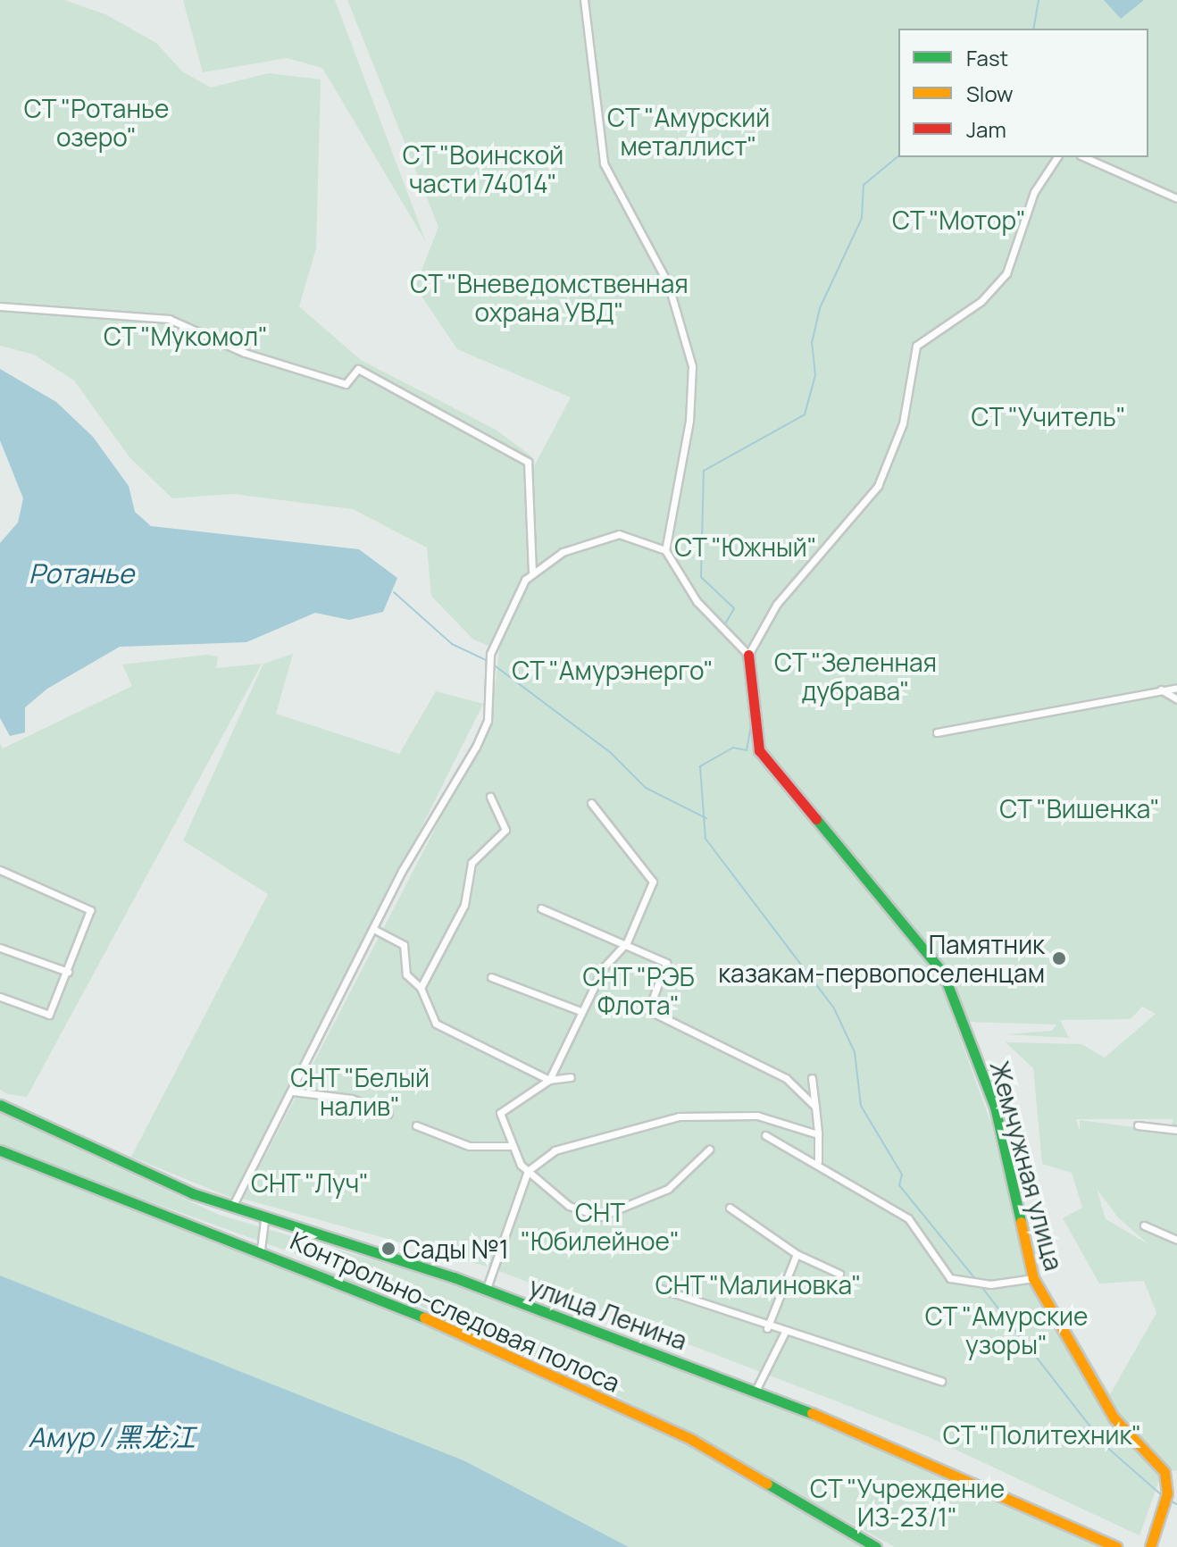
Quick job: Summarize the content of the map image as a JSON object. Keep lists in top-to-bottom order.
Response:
{
  "streets": {
    "street": ["Жемчужная улица", "Контрольно-следовая полоса", "улица Ленина"]
  },
  "water": ["Ротанье", "Амур / 黑龙江"],
  "parks": [
    "СТ \"Ротанье озеро\"",
    "СТ \"Амурский металлист\"",
    "СТ \"Воинской части 74014\"",
    "СТ \"Мотор\"",
    "СТ \"Вневедомственная охрана УВД\"",
    "СТ \"Мукомол\"",
    "СТ \"Учитель\"",
    "СТ \"Южный\"",
    "СТ \"Зеленная дубрава\"",
    "СТ \"Амурэнерго\"",
    "СТ \"Вишенка\"",
    "СНТ \"РЭБ Флота\"",
    "СНТ \"Белый налив\"",
    "СНТ \"Луч\"",
    "СНТ \"Юбилейное\"",
    "СНТ \"Малиновка\"",
    "СТ \"Амурские узоры\"",
    "СТ \"Политехник\"",
    "СТ \"Учреждение ИЗ-23/1\""
  ],
  "places": ["Памятник казакам-первопоселенцам", "Сады №1"],
  "legend": ["Fast", "Slow", "Jam"]
}
